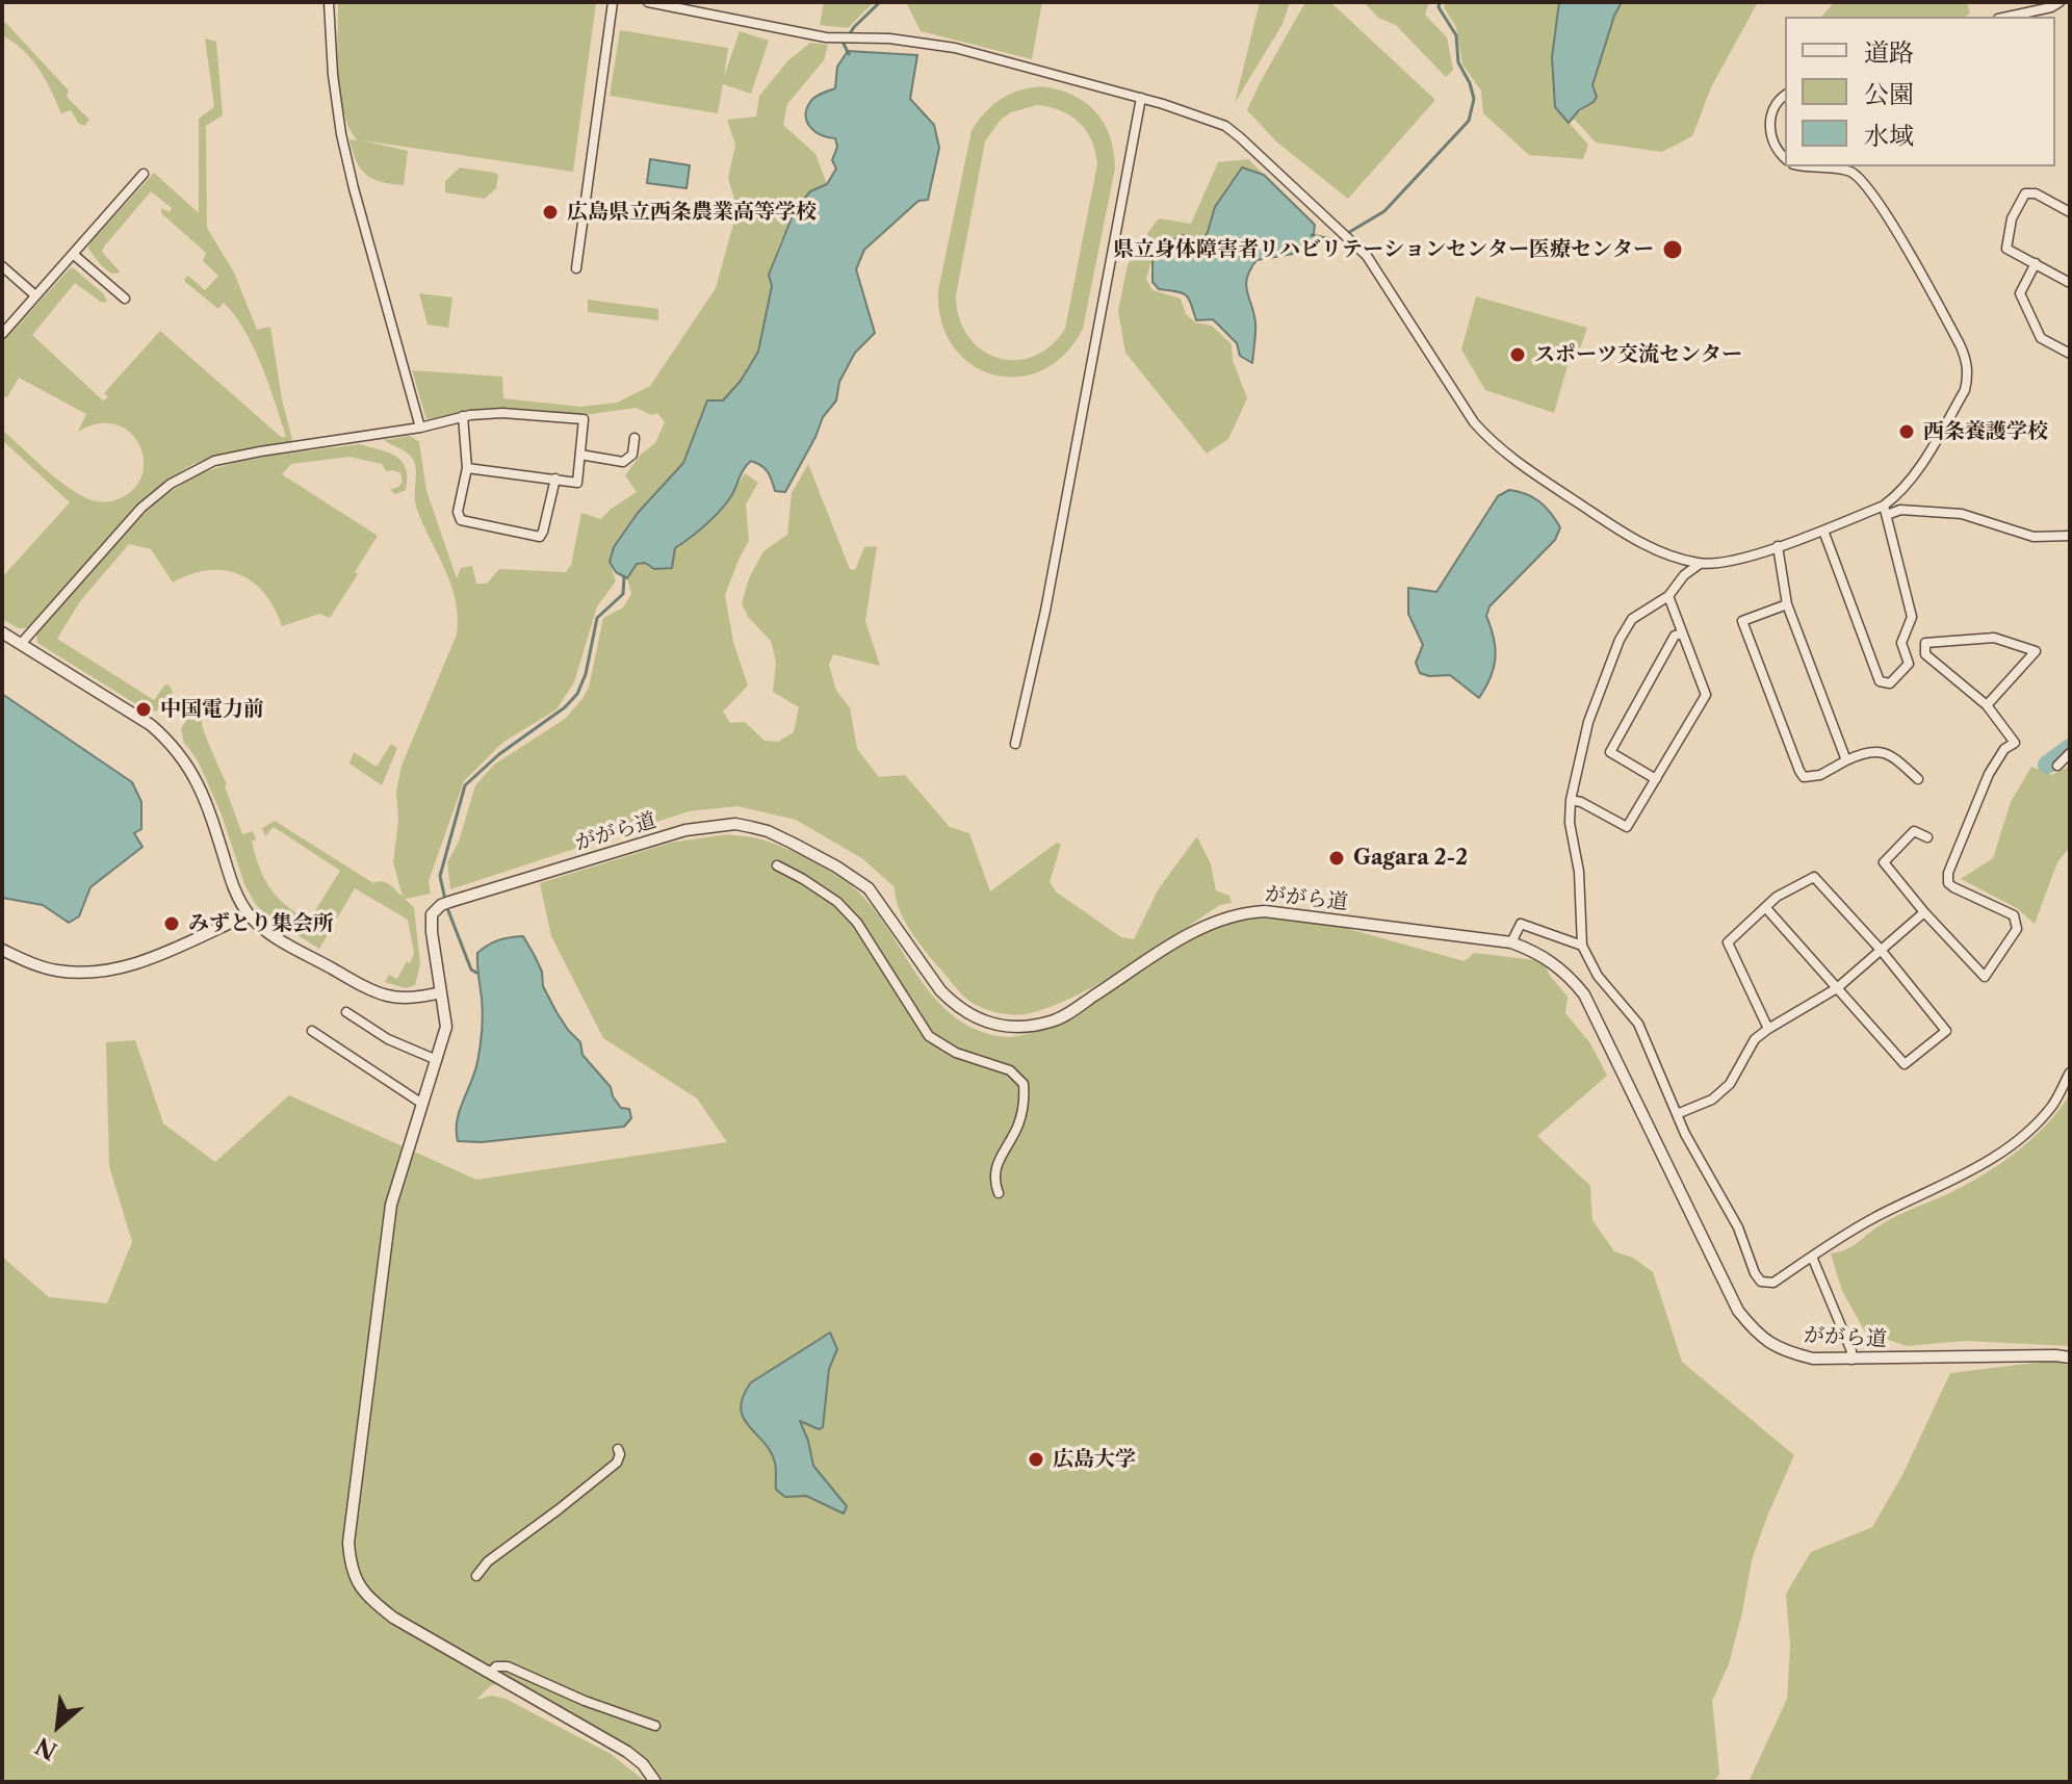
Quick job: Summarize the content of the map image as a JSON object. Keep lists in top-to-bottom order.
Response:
{
  "streets": {
    "street": ["ががら道"]
  },
  "places": [
    "広島県立西条農業高等学校",
    "県立身体障害者リハビリテーションセンター医療センター",
    "スポーツ交流センター",
    "西条養護学校",
    "中国電力前",
    "Gagara 2-2",
    "みずとり集会所",
    "広島大学"
  ],
  "legend": ["道路", "公園", "水域"],
  "north": "bottom left"
}
